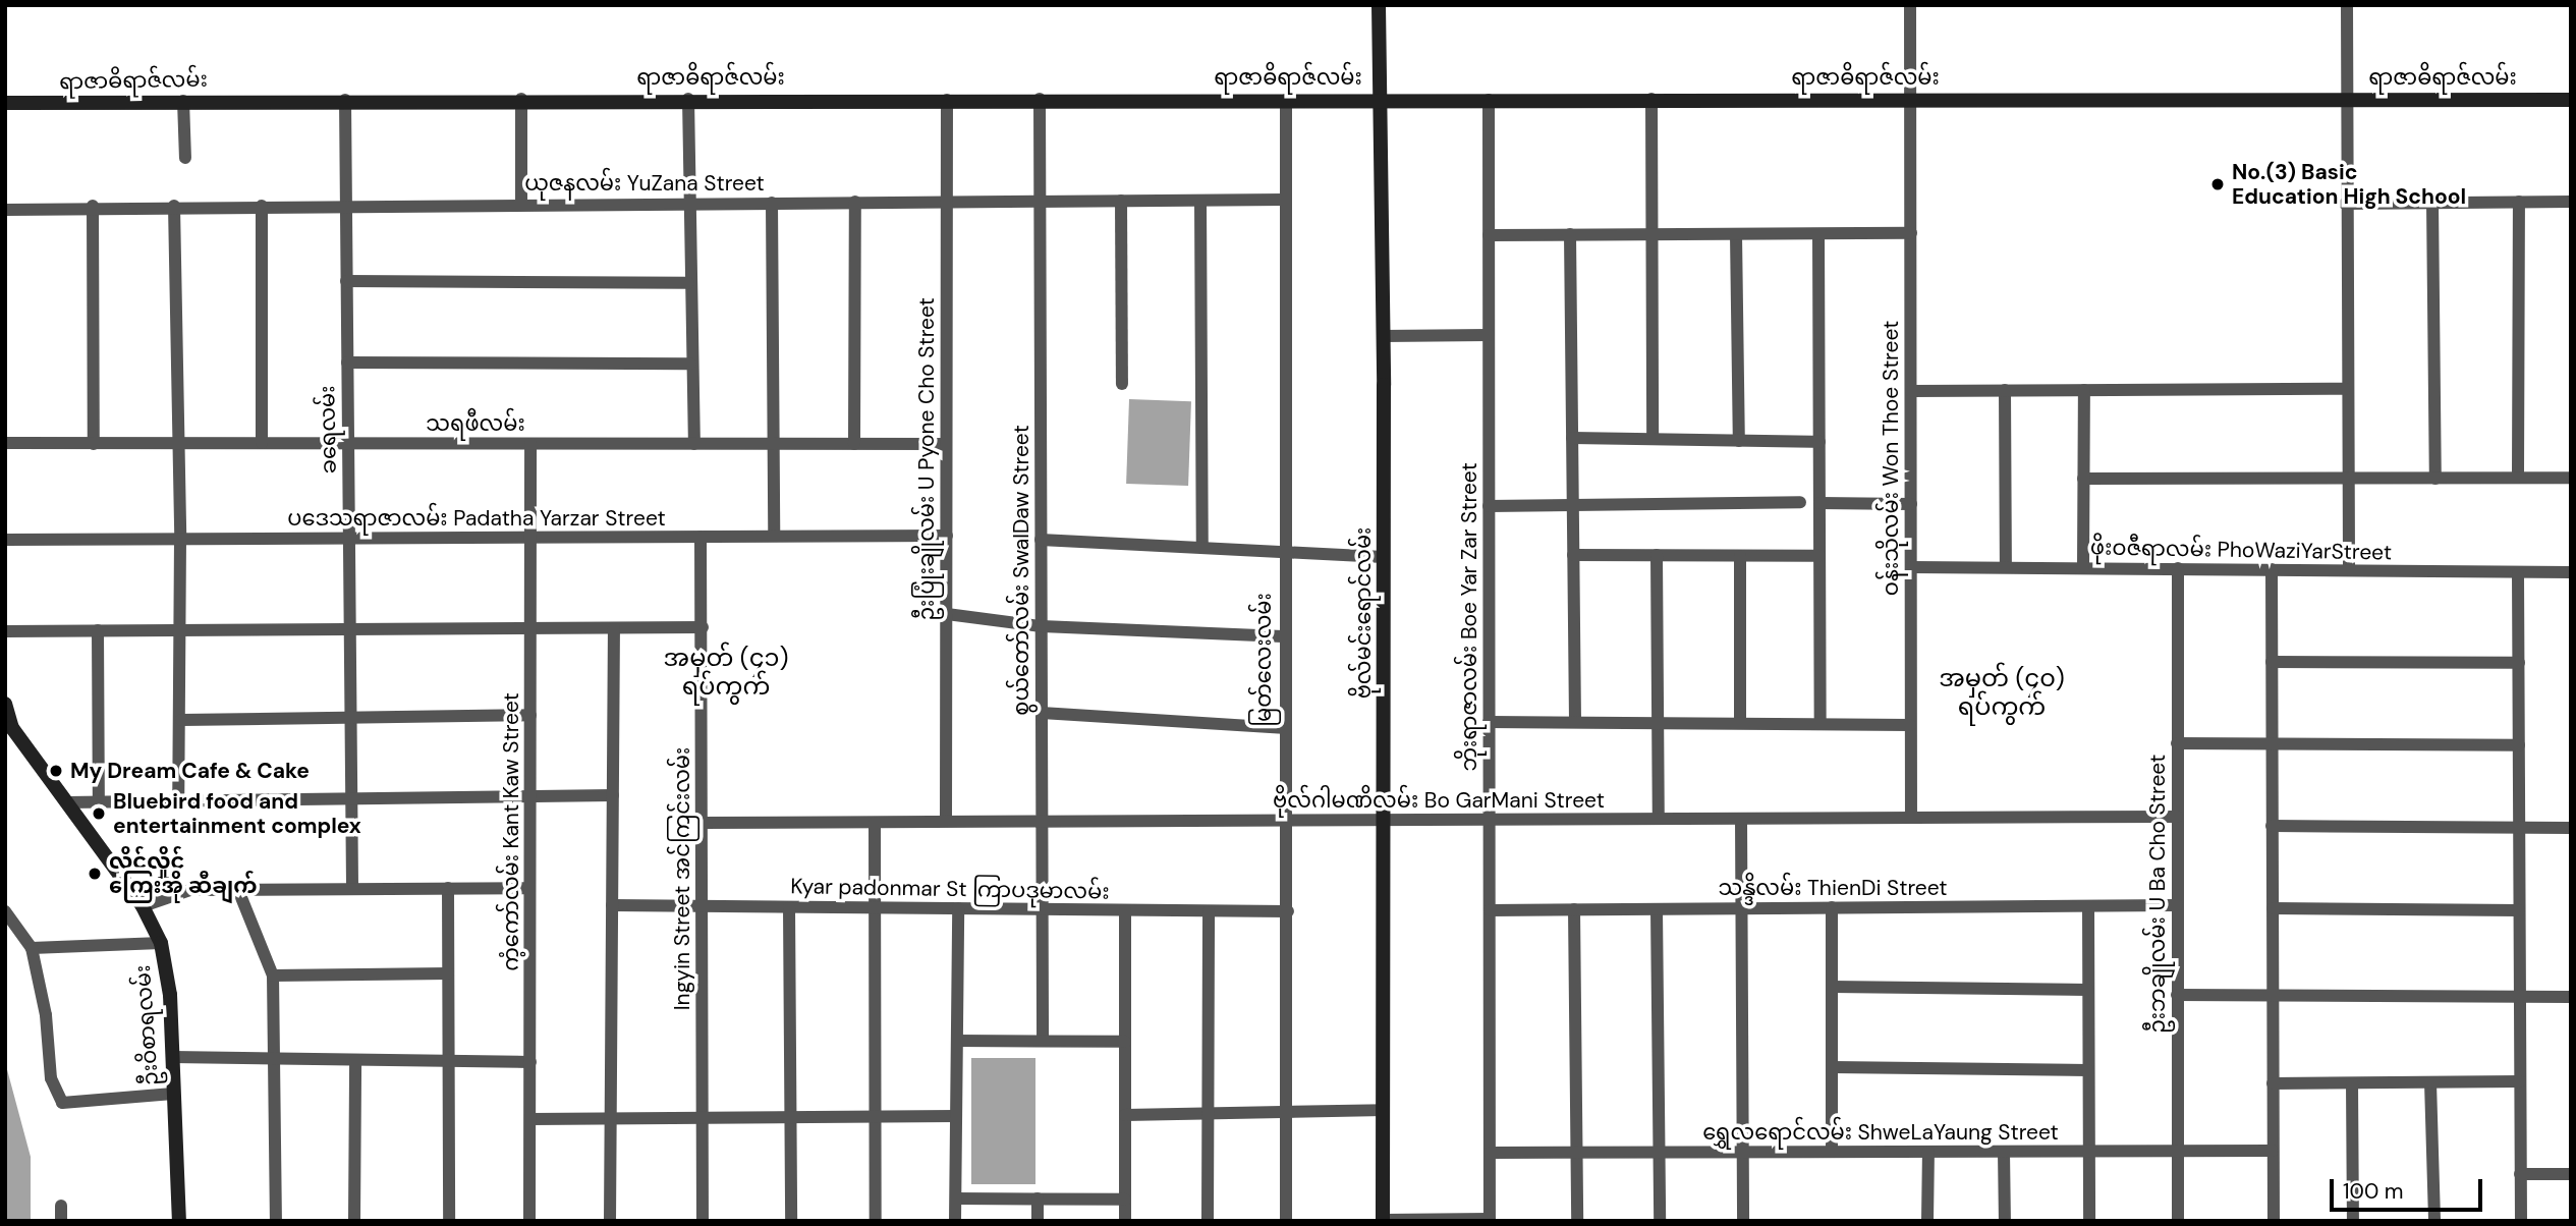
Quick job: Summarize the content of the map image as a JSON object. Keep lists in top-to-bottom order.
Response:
{
  "streets": {
    "street": [
      "ရာဇာဓိရာဇ်လမ်း",
      "ယုဇနလမ်း YuZana Street",
      "သရဖီလမ်း",
      "ခရေလမ်း",
      "ဝန်းသိုလမ်း Won Thoe Street",
      "ဦးပြုံးချိုလမ်း U Pyone Cho Street",
      "ပဒေသရာဇာလမ်း Padatha Yarzar Street",
      "ဖိုးဝဇီရာလမ်း PhoWaziYarStreet",
      "စွယ်တော်လမ်း SwalDaw Street",
      "ဗိုလ်မင်းရောင်လမ်း",
      "ဘိုးရာဇာလမ်း Boe Yar Zar Street",
      "မြတ်လေးလမ်း",
      "ဗိုလ်ဂါမဏိလမ်း Bo GarMani Street",
      "ကံ့ကော်လမ်း Kant Kaw Street",
      "Ingyin Street အင်ကြင်းလမ်း",
      "သန္ဒိလမ်း ThienDi Street",
      "Kyar padonmar St ကြာပဒုမာလမ်း",
      "ဦးဘချိုလမ်း U Ba Cho Street",
      "ဦးဝိစာရလမ်း",
      "ရွှေလရောင်လမ်း ShweLaYaung Street"
    ]
  },
  "crossings": [
    ["ရာဇာဓိရာဇ်လမ်း", "ခရေလမ်း"],
    ["ရာဇာဓိရာဇ်လမ်း", "ဝန်းသိုလမ်း Won Thoe Street"],
    ["ရာဇာဓိရာဇ်လမ်း", "ဦးပြုံးချိုလမ်း U Pyone Cho Street"],
    ["ရာဇာဓိရာဇ်လမ်း", "စွယ်တော်လမ်း SwalDaw Street"],
    ["ရာဇာဓိရာဇ်လမ်း", "ဗိုလ်မင်းရောင်လမ်း"],
    ["ရာဇာဓိရာဇ်လမ်း", "ဘိုးရာဇာလမ်း Boe Yar Zar Street"],
    ["ရာဇာဓိရာဇ်လမ်း", "မြတ်လေးလမ်း"],
    ["ယုဇနလမ်း YuZana Street", "ခရေလမ်း"],
    ["ယုဇနလမ်း YuZana Street", "ဦးပြုံးချိုလမ်း U Pyone Cho Street"],
    ["ယုဇနလမ်း YuZana Street", "စွယ်တော်လမ်း SwalDaw Street"],
    ["ယုဇနလမ်း YuZana Street", "မြတ်လေးလမ်း"],
    ["သရဖီလမ်း", "ခရေလမ်း"],
    ["သရဖီလမ်း", "ဦးပြုံးချိုလမ်း U Pyone Cho Street"],
    ["သရဖီလမ်း", "ကံ့ကော်လမ်း Kant Kaw Street"],
    ["ခရေလမ်း", "ပဒေသရာဇာလမ်း Padatha Yarzar Street"],
    ["ဝန်းသိုလမ်း Won Thoe Street", "ဖိုးဝဇီရာလမ်း PhoWaziYarStreet"],
    ["ဝန်းသိုလမ်း Won Thoe Street", "ဗိုလ်ဂါမဏိလမ်း Bo GarMani Street"],
    ["ဦးပြုံးချိုလမ်း U Pyone Cho Street", "ပဒေသရာဇာလမ်း Padatha Yarzar Street"],
    ["ဦးပြုံးချိုလမ်း U Pyone Cho Street", "ဗိုလ်ဂါမဏိလမ်း Bo GarMani Street"],
    ["ပဒေသရာဇာလမ်း Padatha Yarzar Street", "ကံ့ကော်လမ်း Kant Kaw Street"],
    ["ပဒေသရာဇာလမ်း Padatha Yarzar Street", "Ingyin Street အင်ကြင်းလမ်း"],
    ["ဖိုးဝဇီရာလမ်း PhoWaziYarStreet", "ဦးဘချိုလမ်း U Ba Cho Street"],
    ["စွယ်တော်လမ်း SwalDaw Street", "ဗိုလ်ဂါမဏိလမ်း Bo GarMani Street"],
    ["စွယ်တော်လမ်း SwalDaw Street", "Kyar padonmar St ကြာပဒုမာလမ်း"],
    ["ဗိုလ်မင်းရောင်လမ်း", "ဗိုလ်ဂါမဏိလမ်း Bo GarMani Street"],
    ["ဘိုးရာဇာလမ်း Boe Yar Zar Street", "ဗိုလ်ဂါမဏိလမ်း Bo GarMani Street"],
    ["ဘိုးရာဇာလမ်း Boe Yar Zar Street", "သန္ဒိလမ်း ThienDi Street"],
    ["ဘိုးရာဇာလမ်း Boe Yar Zar Street", "ရွှေလရောင်လမ်း ShweLaYaung Street"],
    ["မြတ်လေးလမ်း", "ဗိုလ်ဂါမဏိလမ်း Bo GarMani Street"],
    ["မြတ်လေးလမ်း", "Kyar padonmar St ကြာပဒုမာလမ်း"],
    ["ဗိုလ်ဂါမဏိလမ်း Bo GarMani Street", "Ingyin Street အင်ကြင်းလမ်း"],
    ["ဗိုလ်ဂါမဏိလမ်း Bo GarMani Street", "ဦးဘချိုလမ်း U Ba Cho Street"],
    ["Ingyin Street အင်ကြင်းလမ်း", "Kyar padonmar St ကြာပဒုမာလမ်း"],
    ["သန္ဒိလမ်း ThienDi Street", "ဦးဘချိုလမ်း U Ba Cho Street"],
    ["ဦးဘချိုလမ်း U Ba Cho Street", "ရွှေလရောင်လမ်း ShweLaYaung Street"]
  ],
  "districts": ["အမှတ် (၄၁) ရပ်ကွက်", "အမှတ် (၄၀) ရပ်ကွက်"],
  "places": [
    "No.(3) Basic Education High School",
    "My Dream Cafe & Cake",
    "Bluebird food and entertainment complex",
    "လှိုင်လှိုင် ကြေးအို ဆီချက်"
  ],
  "scale_bar": "100 m"
}
